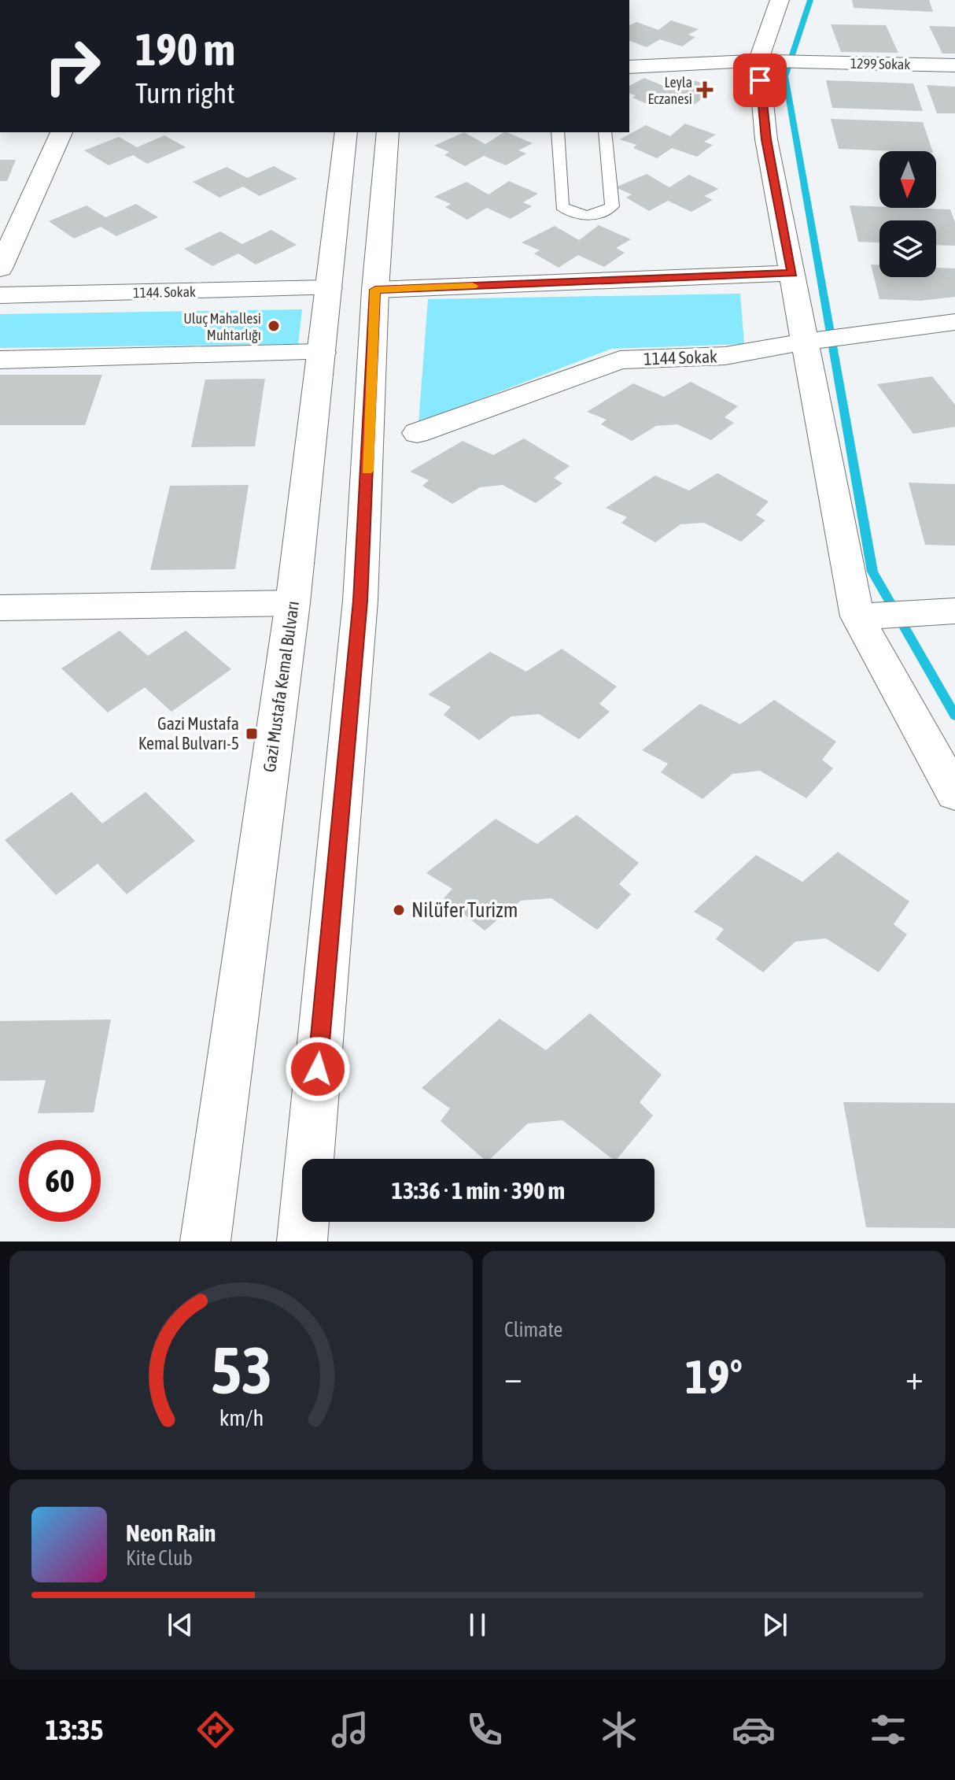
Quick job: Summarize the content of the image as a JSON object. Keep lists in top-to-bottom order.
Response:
{
  "streets": {
    "street": [
      "1299 Sokak",
      "1144. Sokak",
      "1144 Sokak",
      "Gazi Mustafa Kemal Bulvarı"
    ]
  },
  "crossings": [
    ["1144. Sokak", "Gazi Mustafa Kemal Bulvarı"]
  ],
  "places": {
    "health": ["Leyla Eczanesi"],
    "other": ["Uluç Mahallesi Muhtarlığı", "Nilüfer Turizm"],
    "transit": ["Gazi Mustafa Kemal Bulvarı-5"]
  },
  "north": "bottom",
  "page": {
    "turn": ["190 m", "Turn right"],
    "limit": "60",
    "trip": "13:36 · 1 min · 390 m",
    "tile": "Climate",
    "heat": ["−", "19°", "+"],
    "song": ["Neon Rain", "Kite Club"],
    "tabs": "13:35",
    "gauge": ["53", "km/h"]
  }
}
